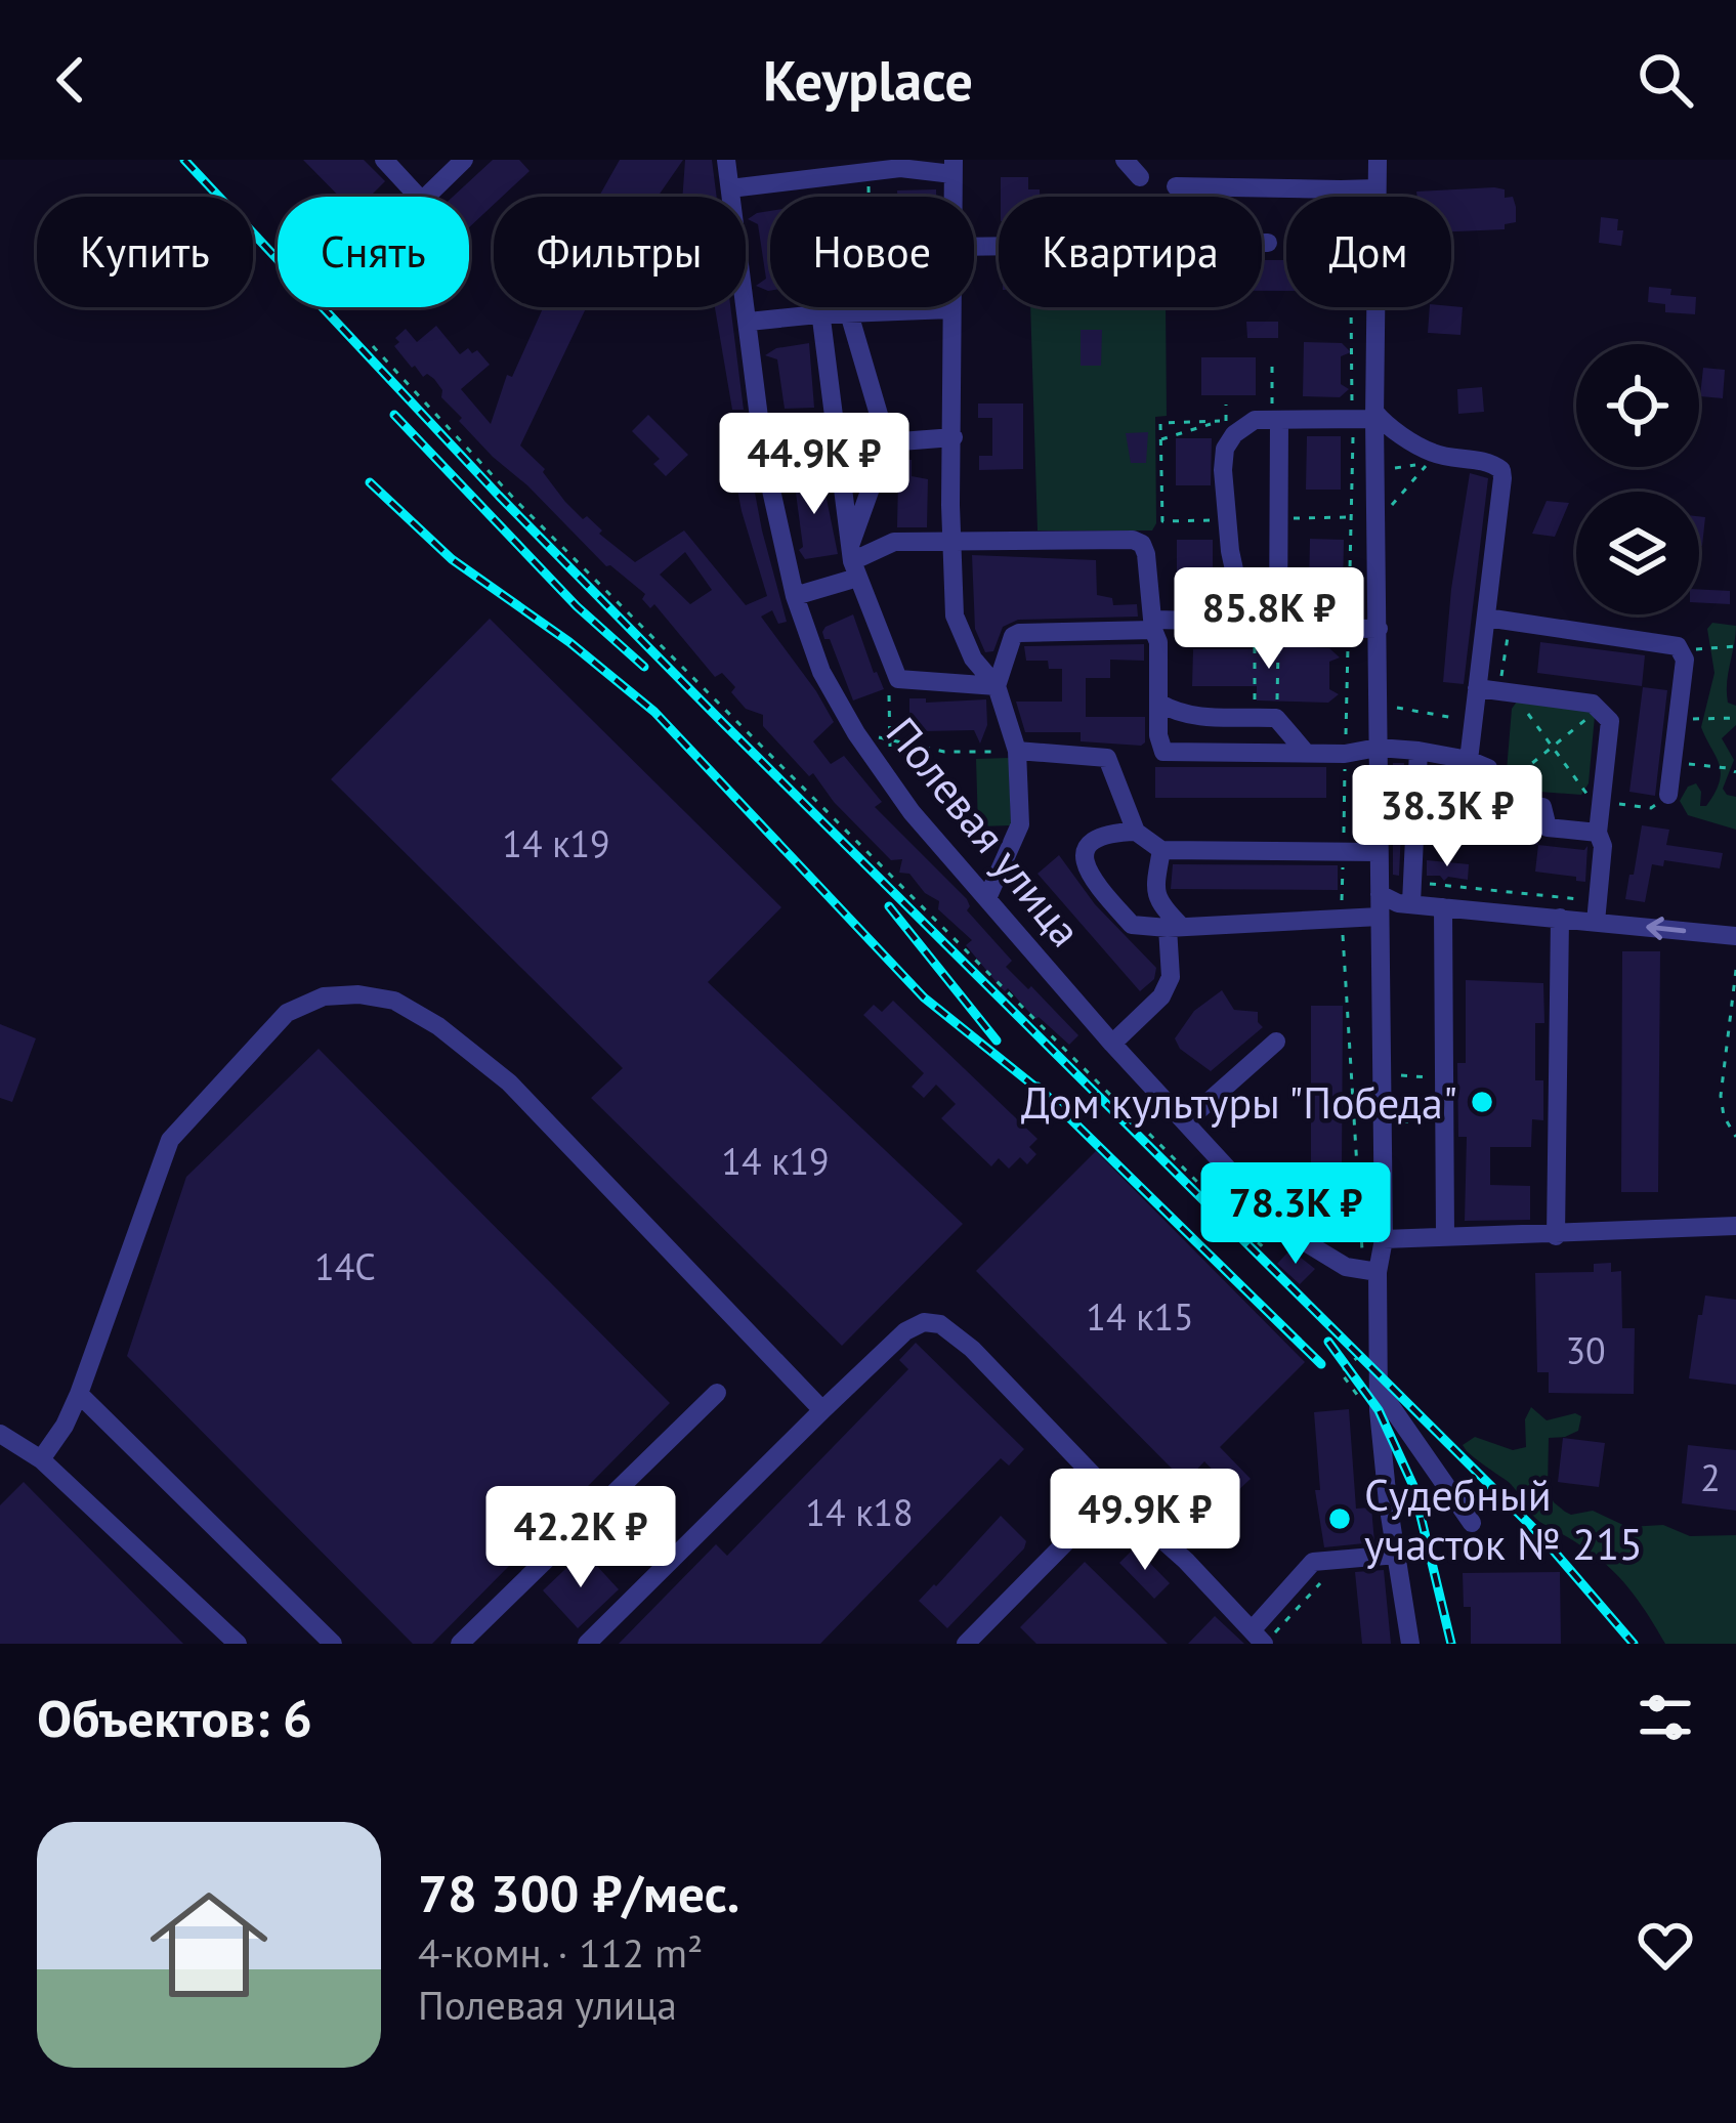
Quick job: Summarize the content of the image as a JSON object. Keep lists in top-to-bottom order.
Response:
{
  "streets": {
    "street": ["Полевая улица"]
  },
  "places": ["Дом культуры \"Победа\"", "Судебный участок № 215"],
  "house_numbers": [
    "14 к19",
    "14 к19",
    "14С",
    "14 к15",
    "30",
    "2",
    "14 к18"
  ],
  "page": {
    "header": "Keyplace",
    "chip": [
      "Купить",
      "Снять",
      "Фильтры",
      "Новое",
      "Квартира",
      "Дом"
    ],
    "price": [
      "44.9K ₽",
      "85.8K ₽",
      "38.3K ₽",
      "78.3K ₽",
      "49.9K ₽",
      "42.2K ₽"
    ],
    "heading": "Объектов: 6",
    "list": [
      {
        "name": "78 300 ₽/мес.",
        "note": "4-комн. · 112 m² · Полевая улица"
      }
    ]
  }
}
